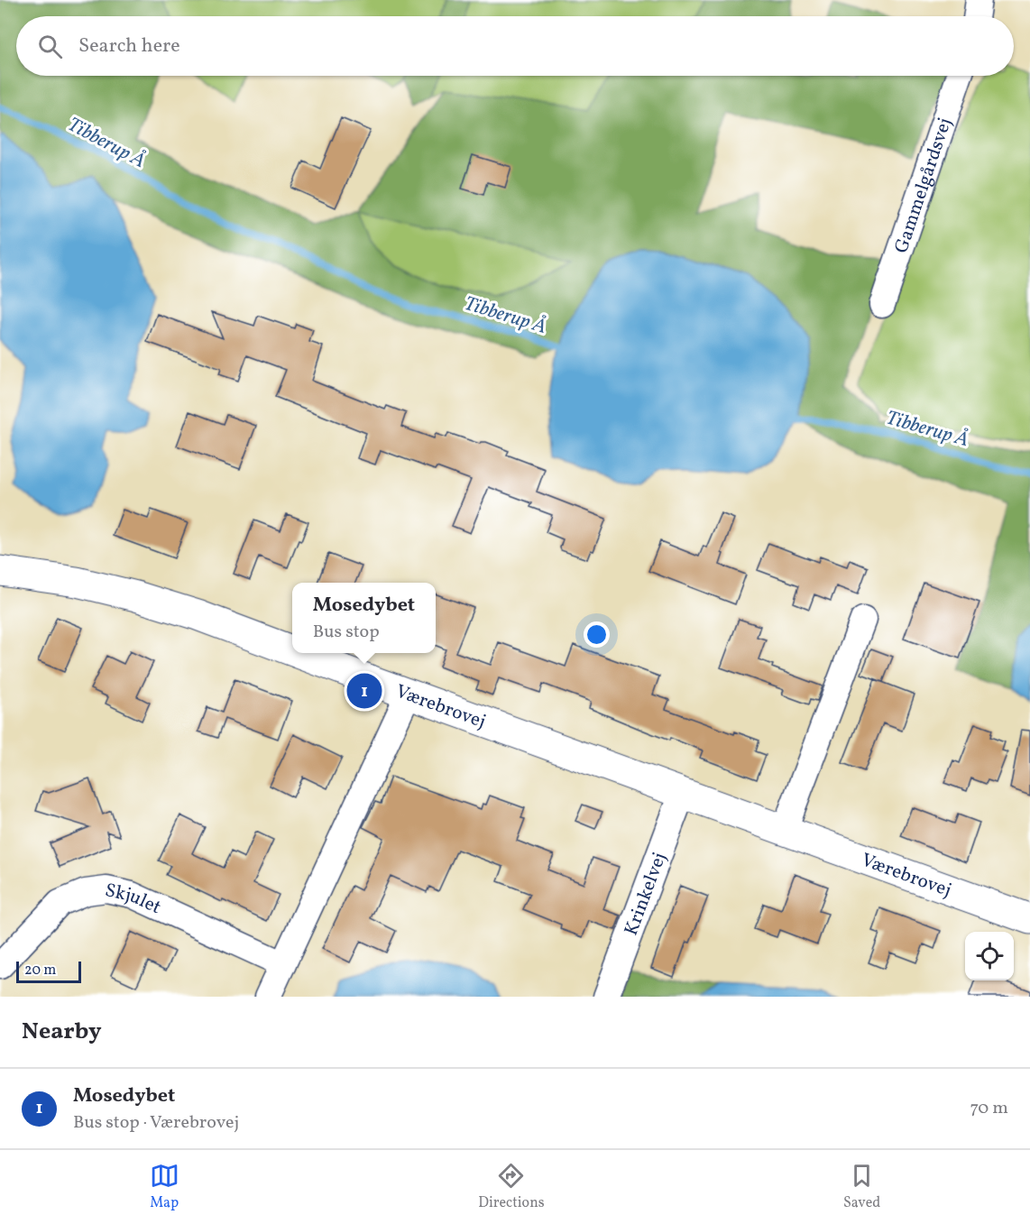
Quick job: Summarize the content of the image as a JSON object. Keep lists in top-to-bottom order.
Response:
{
  "streets": {
    "street": [
      "Gammelgårdsvej",
      "Værebrovej",
      "Krinkelvej",
      "Skjulet"
    ]
  },
  "crossings": [
    ["Værebrovej", "Krinkelvej"]
  ],
  "water": ["Tibberup Å"],
  "scale_bar": "20 m",
  "page": {
    "search": "Search here",
    "popup": ["Mosedybet", "Bus stop"],
    "pins": "1",
    "scale": "20 m",
    "heading": "Nearby",
    "list": [
      {
        "mark": "1",
        "name": "Mosedybet",
        "note": "Bus stop · Værebrovej",
        "value": "70 m"
      }
    ],
    "nav": ["Map", "Directions", "Saved"]
  }
}
